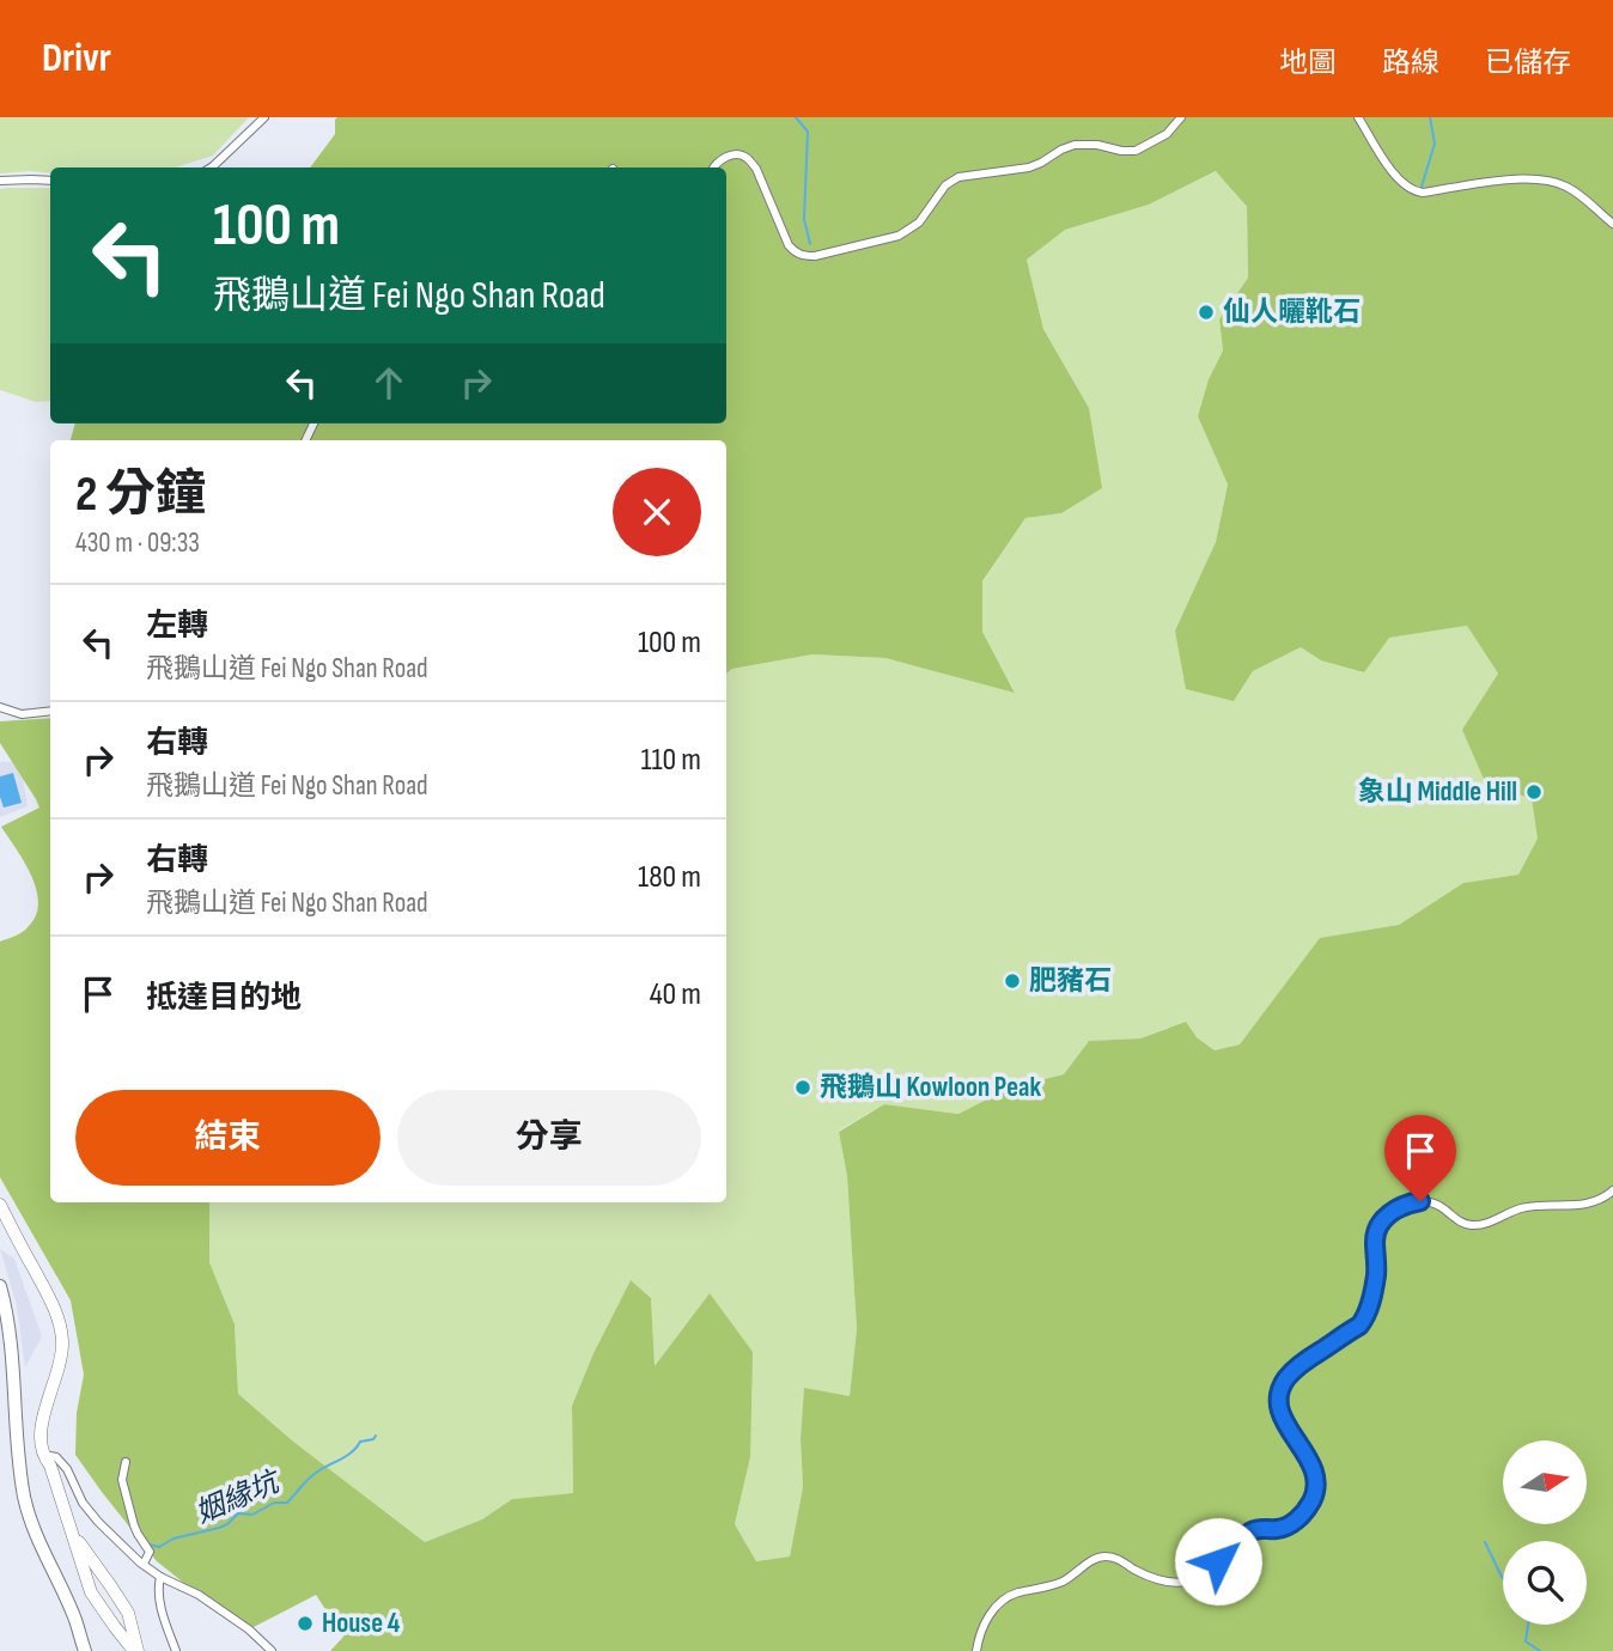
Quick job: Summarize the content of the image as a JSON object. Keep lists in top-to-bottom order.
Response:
{
  "water": ["姻緣坑"],
  "places": [
    "仙人曬靴石",
    "象山 Middle Hill",
    "肥豬石",
    "飛鵝山 Kowloon Peak",
    "House 4"
  ],
  "north": "right",
  "page": {
    "header": "Drivr",
    "nav": ["地圖", "路線", "已儲存"],
    "turn": ["100 m", "飛鵝山道 Fei Ngo Shan Road"],
    "heading": ["2 分鐘", "430 m · 09:33"],
    "list": [
      {
        "name": "左轉",
        "note": "飛鵝山道 Fei Ngo Shan Road",
        "value": "100 m"
      },
      {
        "name": "右轉",
        "note": "飛鵝山道 Fei Ngo Shan Road",
        "value": "110 m"
      },
      {
        "name": "右轉",
        "note": "飛鵝山道 Fei Ngo Shan Road",
        "value": "180 m"
      },
      {
        "name": "抵達目的地",
        "value": "40 m"
      }
    ],
    "buttons": ["結束", "分享"]
  }
}
